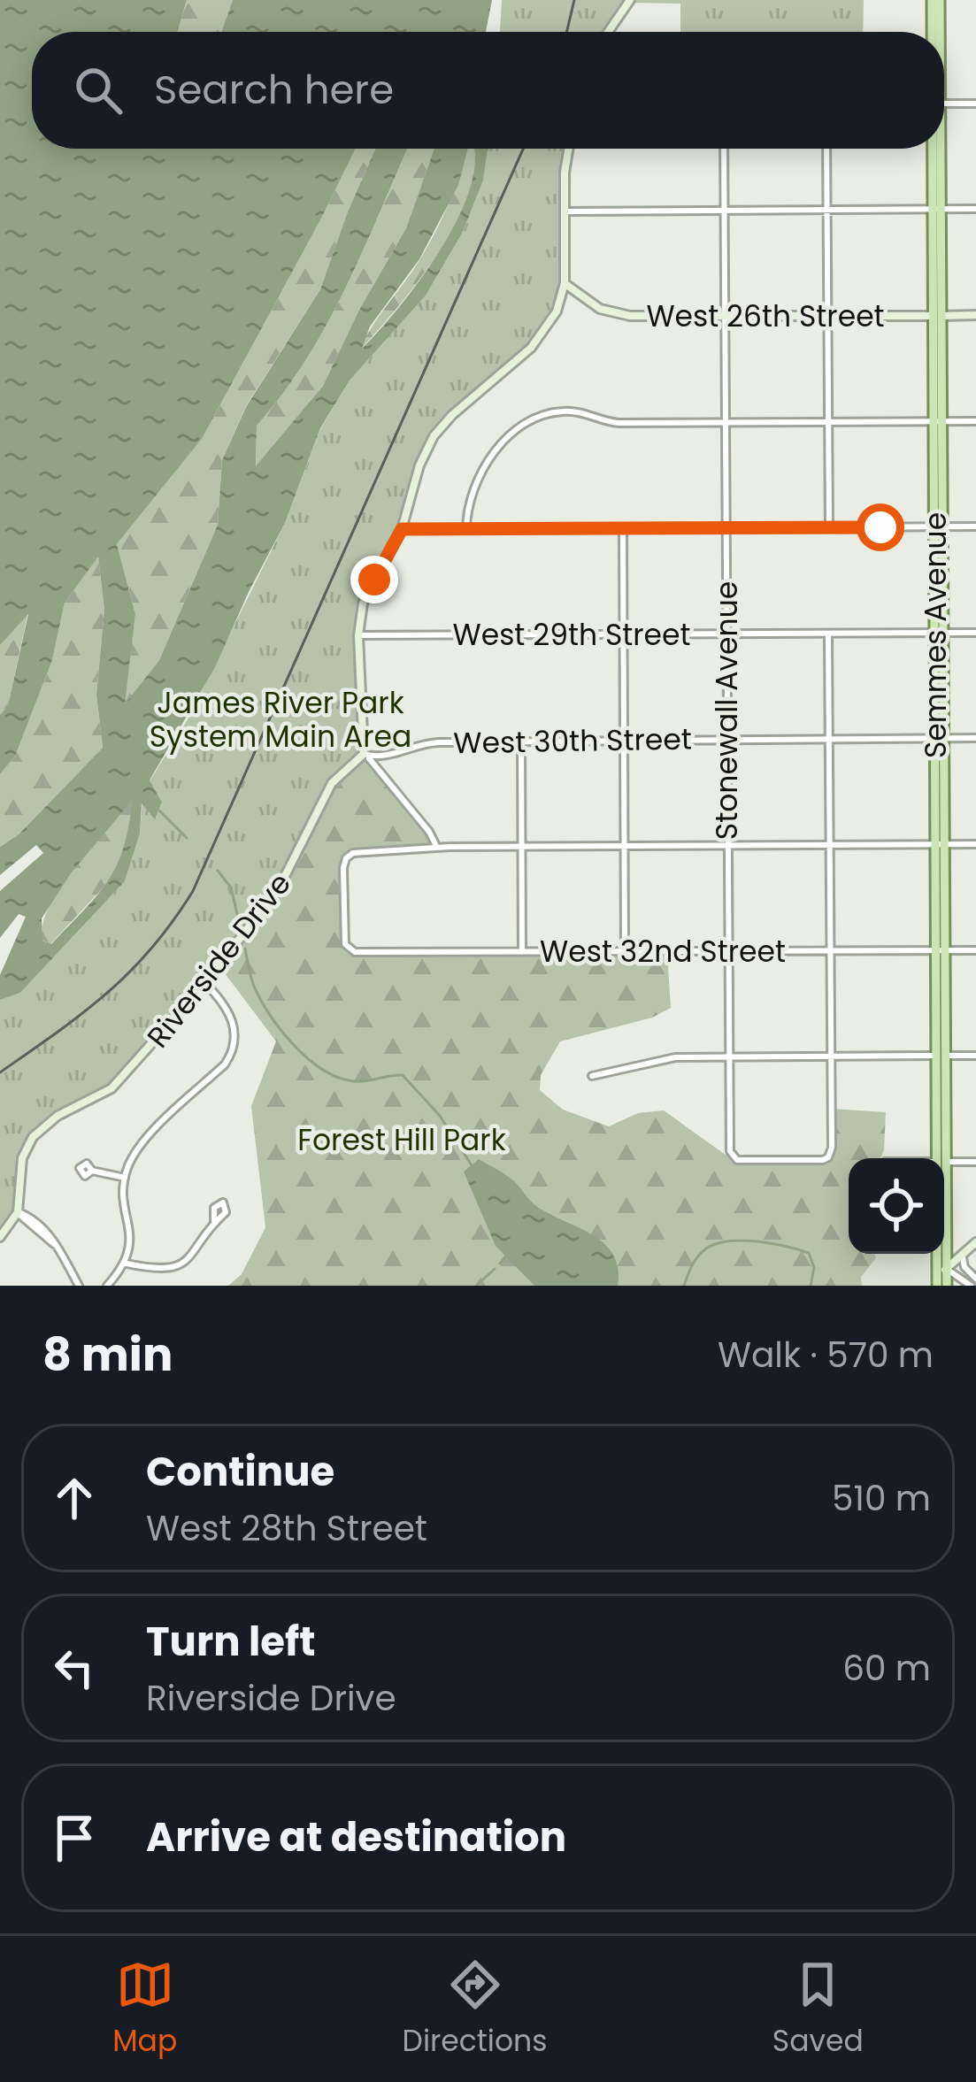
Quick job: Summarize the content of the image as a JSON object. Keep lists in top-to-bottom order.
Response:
{
  "streets": {
    "main road": ["Semmes Avenue"],
    "street": [
      "West 26th Street",
      "West 29th Street",
      "Stonewall Avenue",
      "West 30th Street",
      "West 32nd Street",
      "Riverside Drive"
    ]
  },
  "crossings": [
    ["West 26th Street", "Semmes Avenue"],
    ["West 26th Street", "Stonewall Avenue"],
    ["West 29th Street", "Semmes Avenue"],
    ["West 29th Street", "Stonewall Avenue"],
    ["Semmes Avenue", "West 30th Street"],
    ["Semmes Avenue", "West 32nd Street"],
    ["Stonewall Avenue", "West 30th Street"],
    ["Stonewall Avenue", "West 32nd Street"],
    ["West 30th Street", "Riverside Drive"]
  ],
  "parks": ["James River Park System Main Area", "Forest Hill Park"],
  "page": {
    "search": "Search here",
    "heading": ["8 min", "Walk · 570 m"],
    "list": [
      ["Continue", "West 28th Street", "510 m"],
      ["Turn left", "Riverside Drive", "60 m"],
      "Arrive at destination"
    ],
    "nav": ["Map", "Directions", "Saved"]
  }
}
